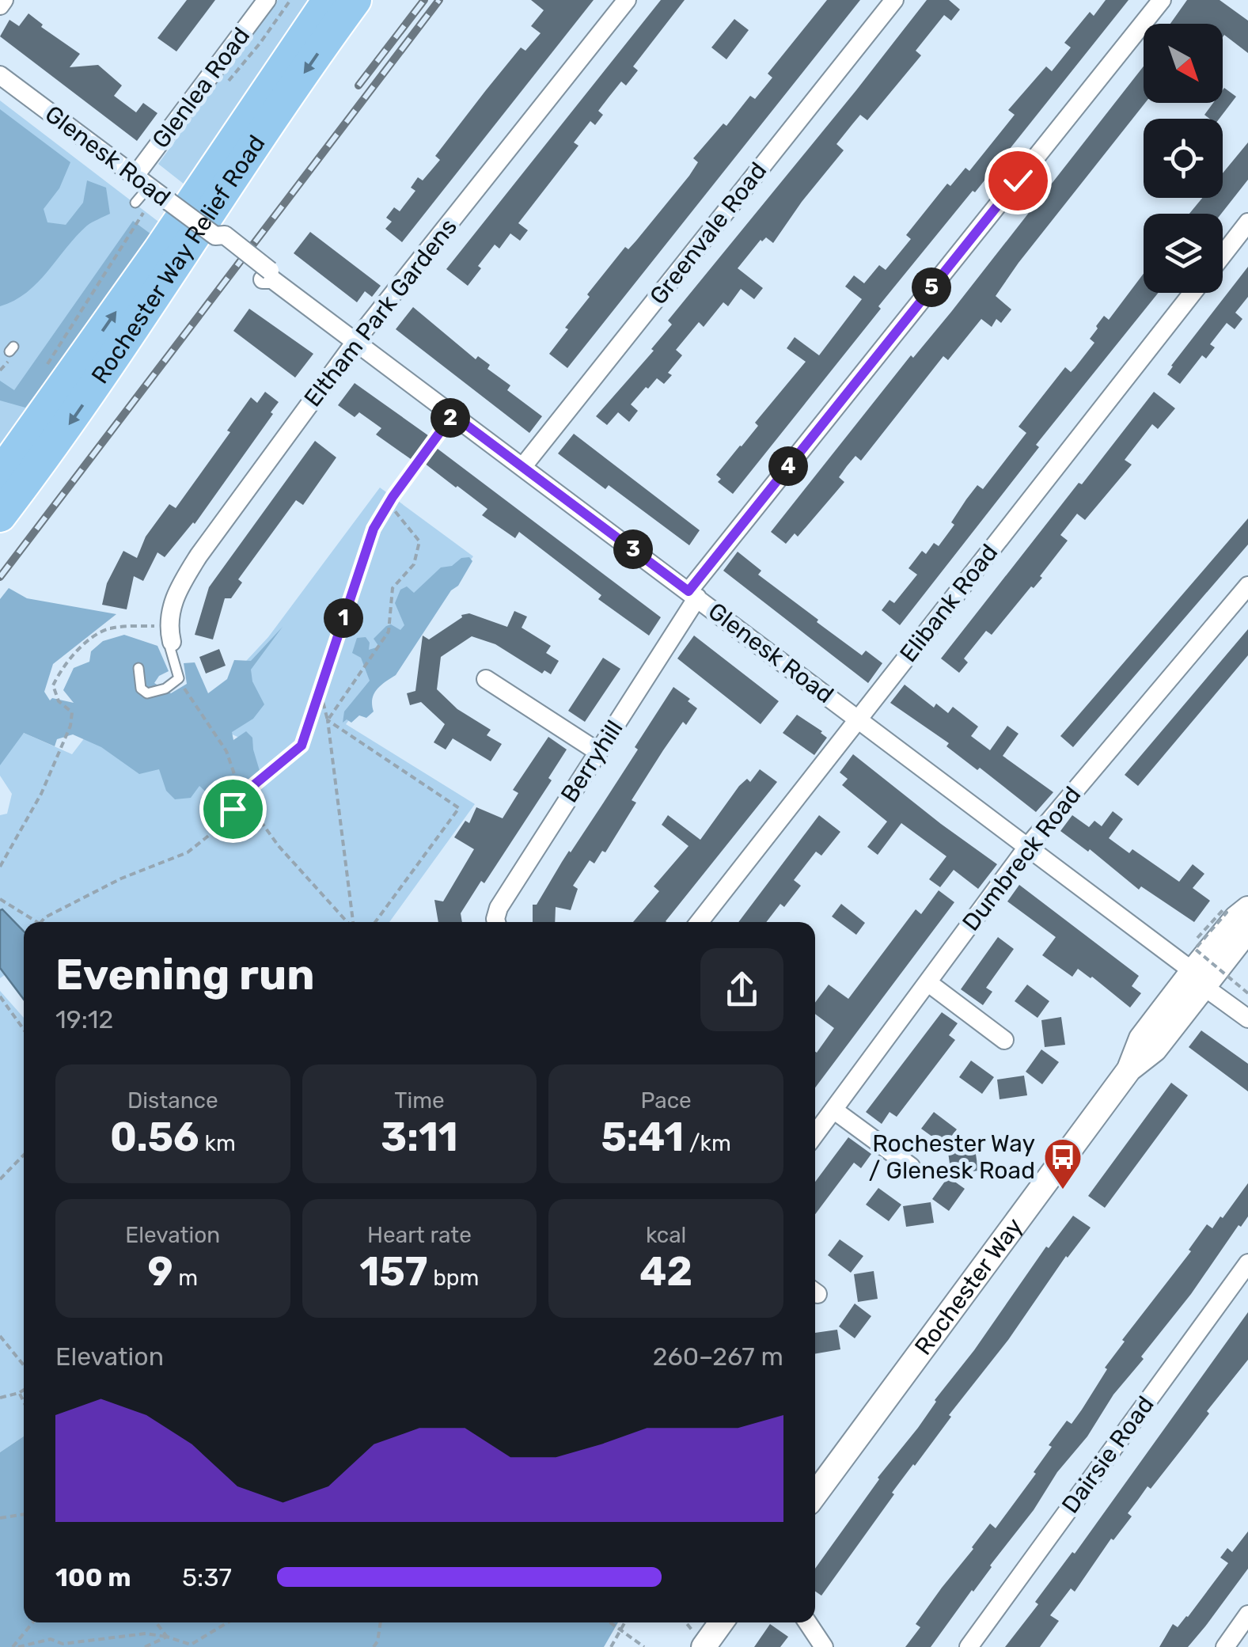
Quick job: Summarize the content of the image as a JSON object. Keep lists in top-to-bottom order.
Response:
{
  "streets": {
    "highway": ["Rochester Way Relief Road"],
    "street": [
      "Glenlea Road",
      "Glenesk Road",
      "Greenvale Road",
      "Eltham Park Gardens",
      "Elibank Road",
      "Berryhill",
      "Dumbreck Road",
      "Rochester Way",
      "Dairsie Road"
    ]
  },
  "crossings": [
    ["Glenlea Road", "Glenesk Road"],
    ["Glenesk Road", "Greenvale Road"],
    ["Glenesk Road", "Eltham Park Gardens"],
    ["Glenesk Road", "Elibank Road"],
    ["Glenesk Road", "Berryhill"],
    ["Glenesk Road", "Dumbreck Road"],
    ["Glenesk Road", "Rochester Way"]
  ],
  "places": {
    "bus stop": ["Rochester Way / Glenesk Road"]
  },
  "north": "bottom right",
  "page": {
    "pins": [
      "5",
      "2",
      "4",
      "3",
      "1"
    ],
    "heading": ["Evening run", "19:12"],
    "stats": [
      ["Distance", "0.56 km"],
      ["Time", "3:11"],
      ["Pace", "5:41 /km"],
      ["Elevation", "9 m"],
      ["Heart rate", "157 bpm"],
      ["kcal", "42"]
    ],
    "chart": ["Elevation", "260–267 m"],
    "list": [
      {
        "name": "100 m",
        "note": "5:37"
      }
    ]
  }
}
